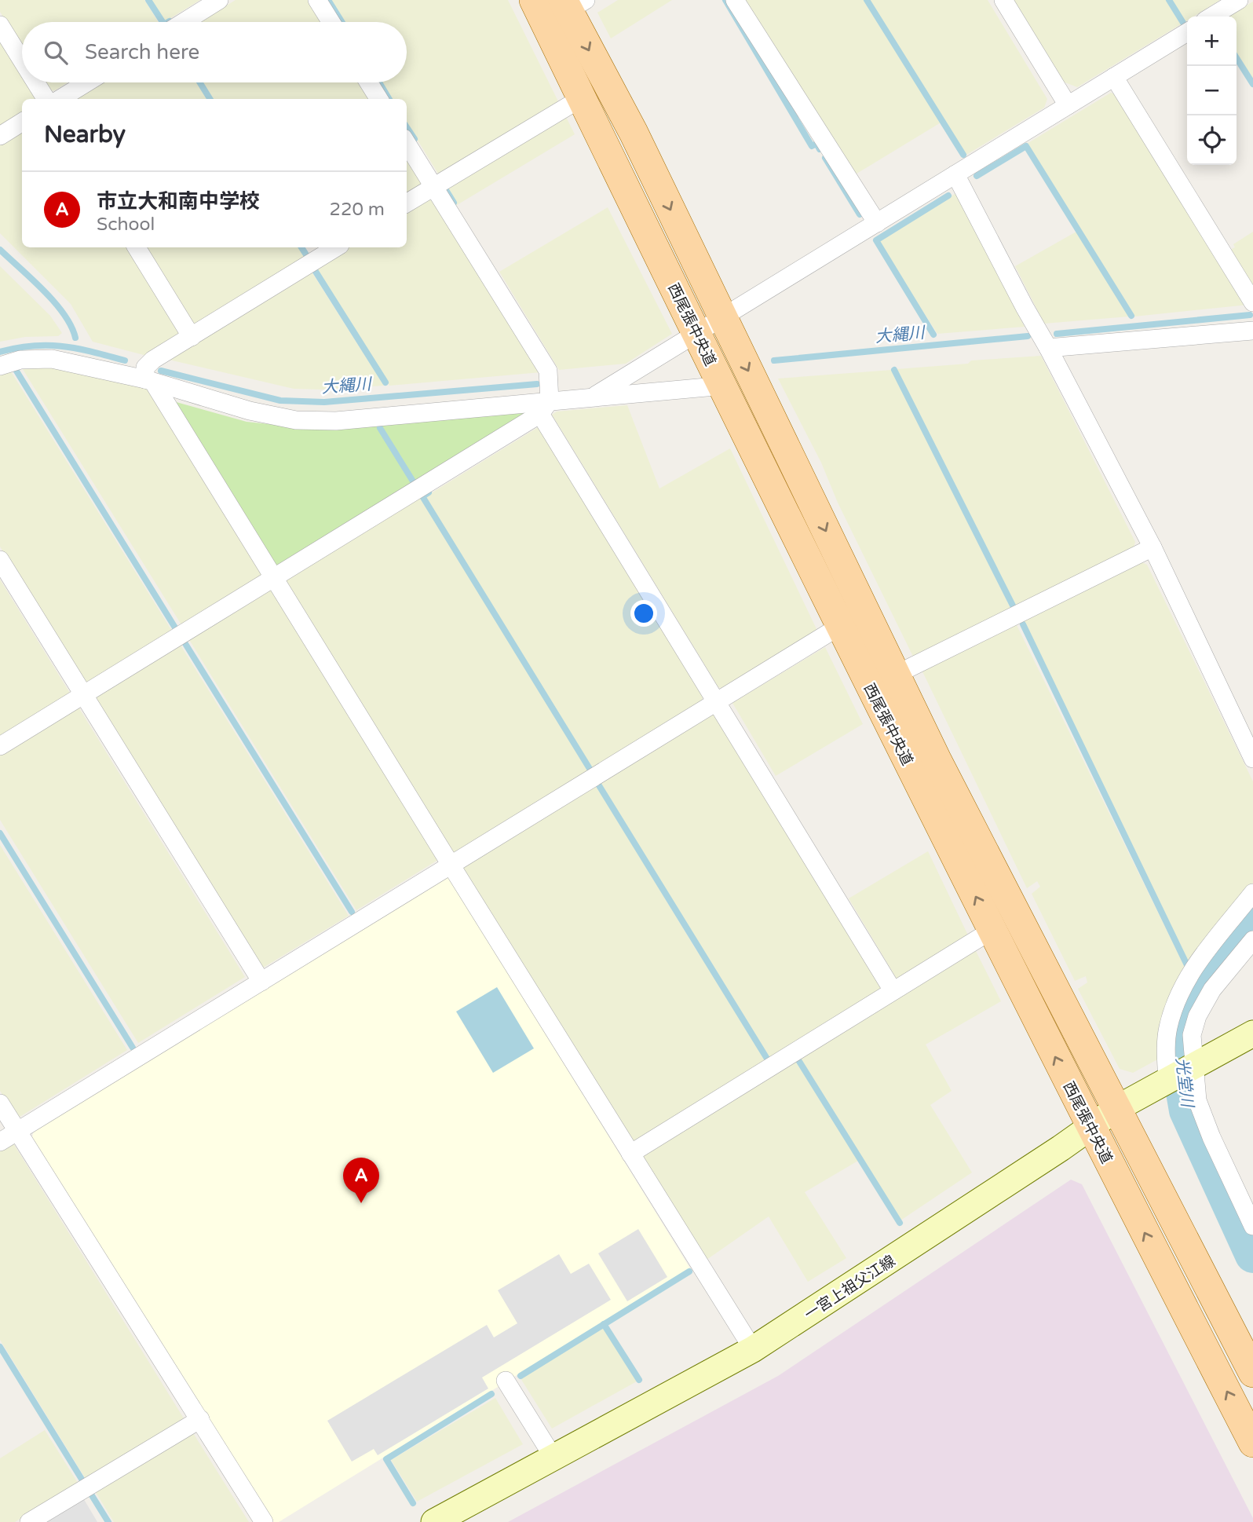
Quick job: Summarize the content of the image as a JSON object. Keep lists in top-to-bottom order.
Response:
{
  "streets": {
    "main road": ["西尾張中央道", "一宮上祖父江線"]
  },
  "crossings": [
    ["西尾張中央道", "一宮上祖父江線"]
  ],
  "water": ["大縄川", "光堂川"],
  "page": {
    "map_buttons": ["+", "−"],
    "search": "Search here",
    "heading": "Nearby",
    "list": [
      {
        "mark": "A",
        "name": "市立大和南中学校",
        "note": "School",
        "value": "220 m"
      }
    ],
    "pins": "A"
  }
}
